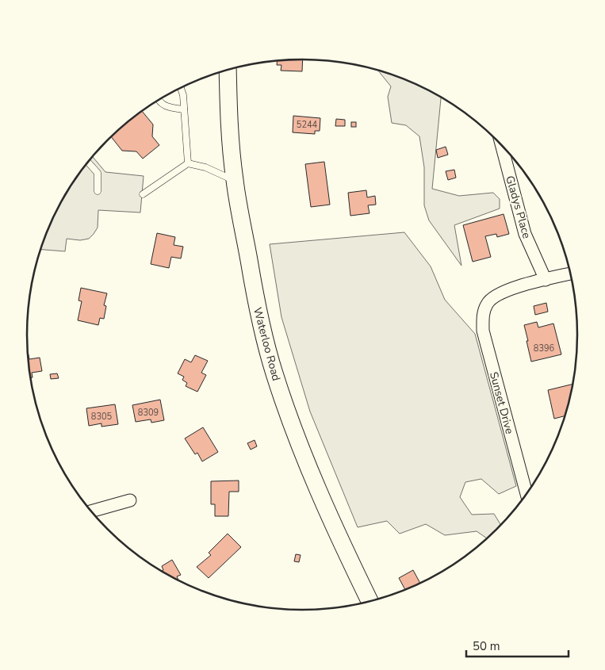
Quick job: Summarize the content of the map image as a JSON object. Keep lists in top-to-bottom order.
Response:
{
  "streets": {
    "main road": ["Waterloo Road"],
    "street": ["Gladys Place", "Sunset Drive"]
  },
  "crossings": [
    ["Gladys Place", "Sunset Drive"]
  ],
  "house_numbers": [
    "5244",
    "8396",
    "8309",
    "8305"
  ],
  "scale_bar": "50 m"
}
